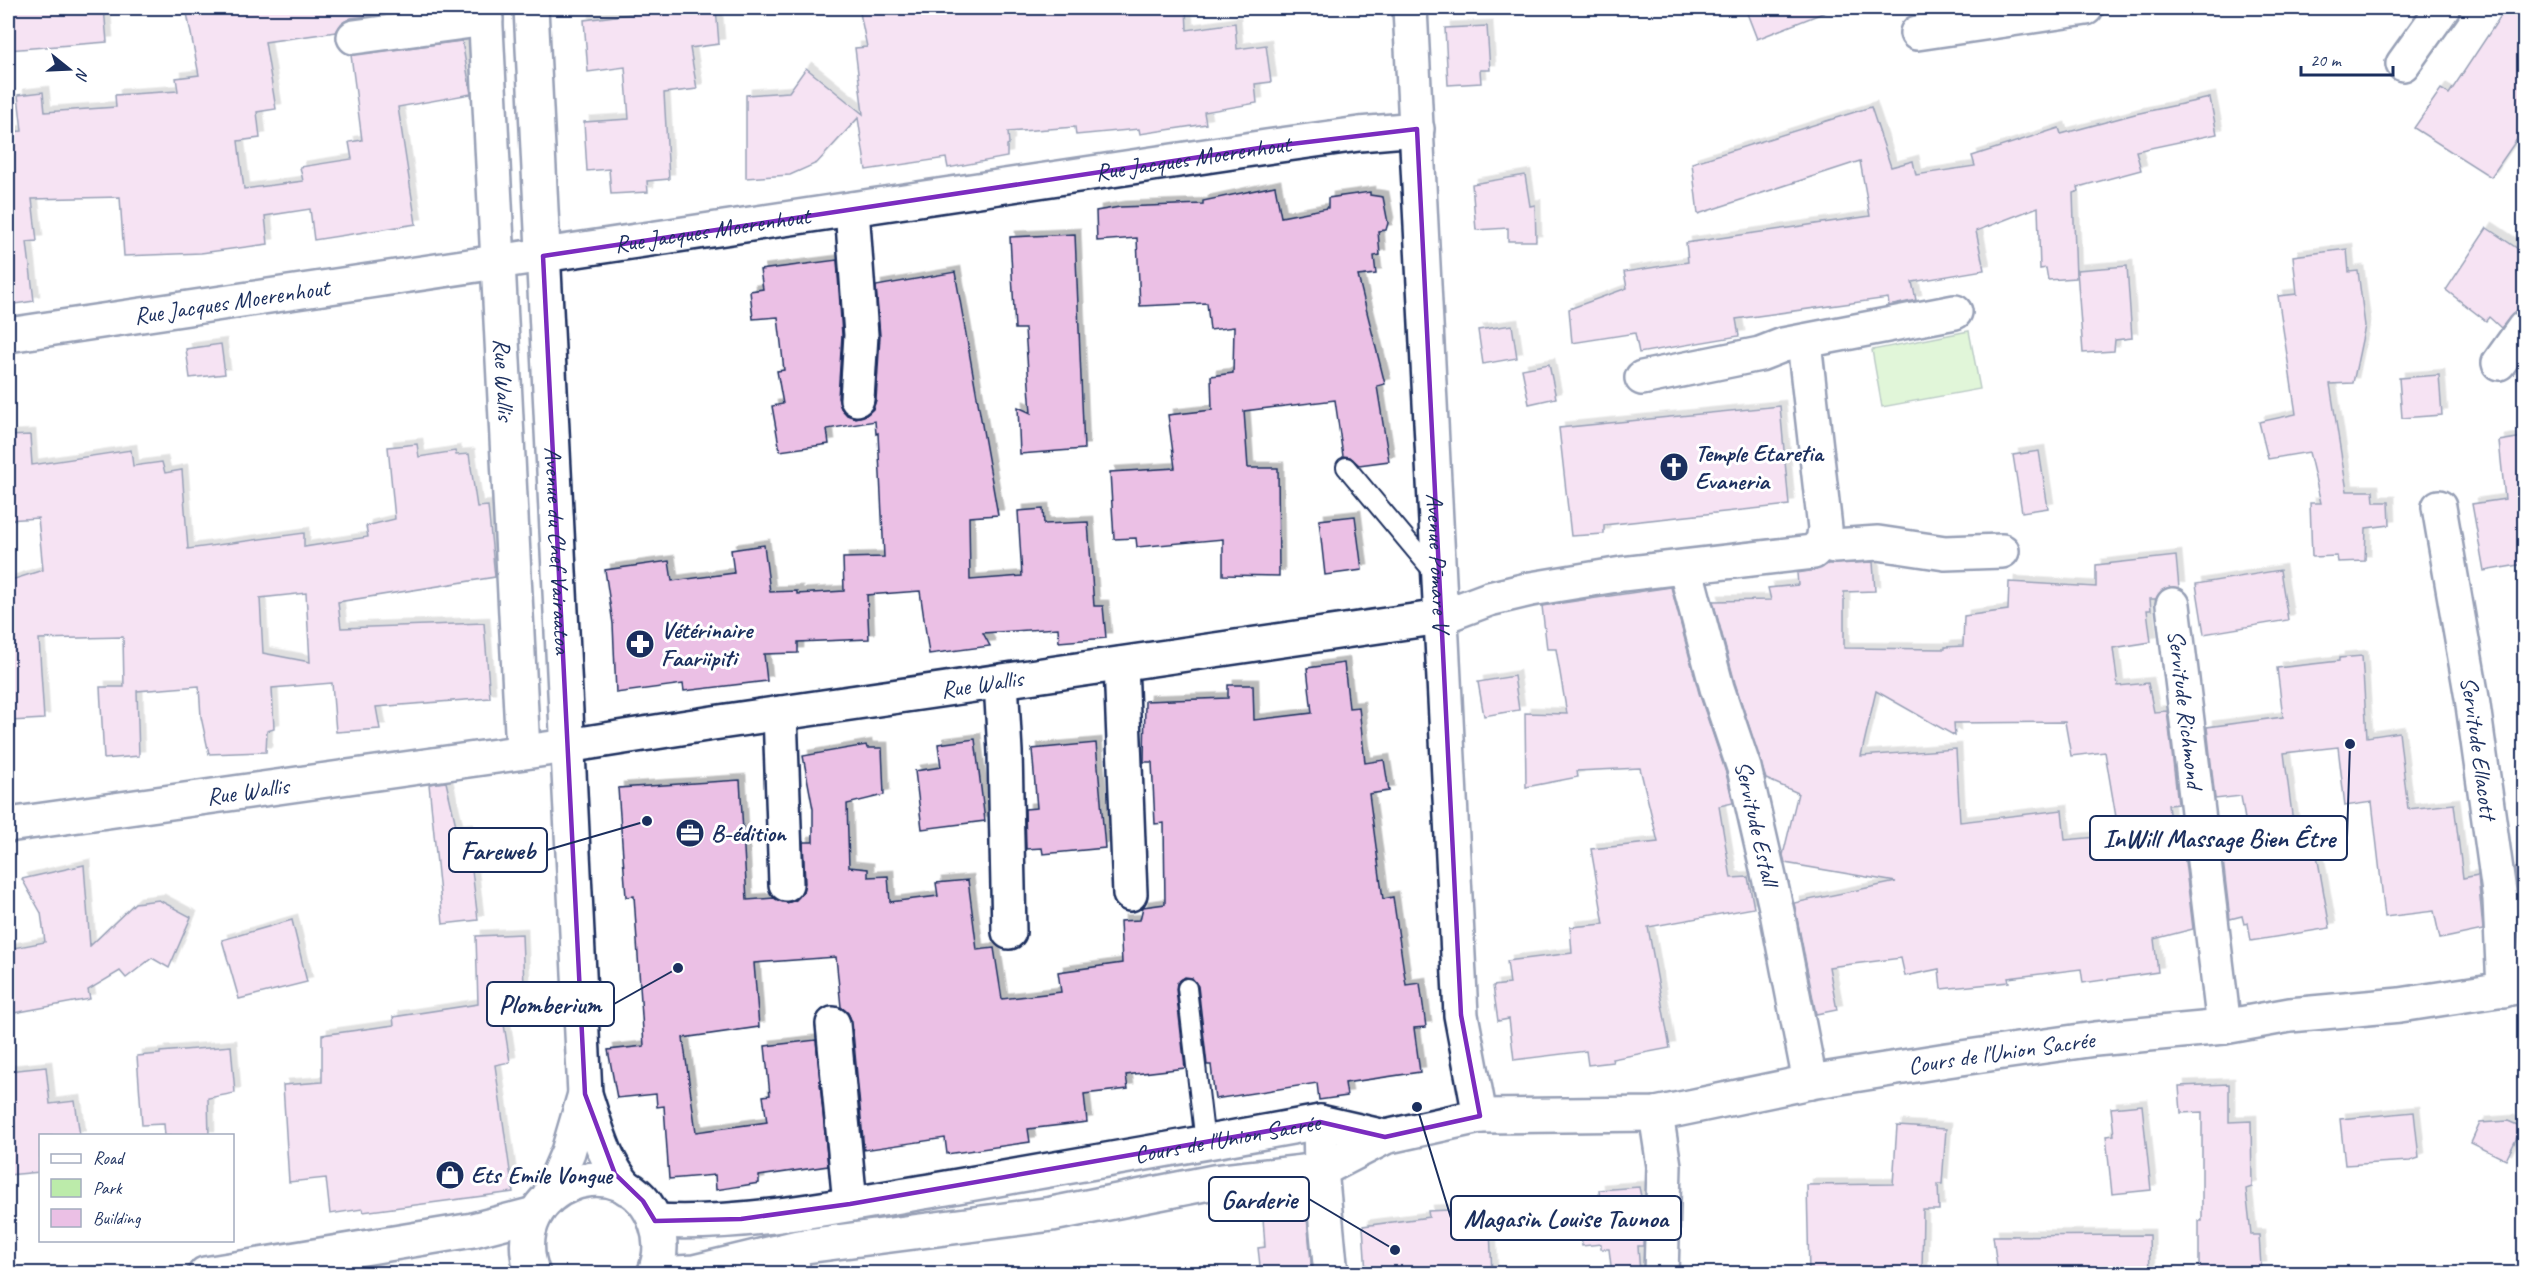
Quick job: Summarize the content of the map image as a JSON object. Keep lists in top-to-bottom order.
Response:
{
  "streets": {
    "street": [
      "Rue Jacques Moerenhout",
      "Rue Wallis",
      "Avenue du Chef Vairaatoa",
      "Avenue Pōmare V",
      "Servitude Richmond",
      "Servitude Ellacott",
      "Servitude Estall",
      "Cours de l'Union Sacrée"
    ]
  },
  "crossings": [
    ["Rue Jacques Moerenhout", "Rue Wallis"],
    ["Rue Jacques Moerenhout", "Avenue du Chef Vairaatoa"],
    ["Rue Jacques Moerenhout", "Avenue Pōmare V"],
    ["Rue Wallis", "Avenue du Chef Vairaatoa"],
    ["Rue Wallis", "Avenue Pōmare V"],
    ["Rue Wallis", "Servitude Estall"],
    ["Avenue du Chef Vairaatoa", "Cours de l'Union Sacrée"],
    ["Avenue Pōmare V", "Cours de l'Union Sacrée"],
    ["Servitude Richmond", "Cours de l'Union Sacrée"],
    ["Servitude Ellacott", "Cours de l'Union Sacrée"],
    ["Servitude Estall", "Cours de l'Union Sacrée"]
  ],
  "places": {
    "church": ["Temple Etaretia Evaneria"],
    "pharmacy": ["Vétérinaire Faariipiti"],
    "other": [
      "InWill Massage Bien Être",
      "Fareweb",
      "Plomberium",
      "Magasin Louise Taunoa",
      "Garderie"
    ],
    "office": ["B-édition"],
    "shop": ["Ets Emile Vongue"]
  },
  "legend": ["Road", "Park", "Building"],
  "scale_bar": "20 m",
  "north": "right"
}
